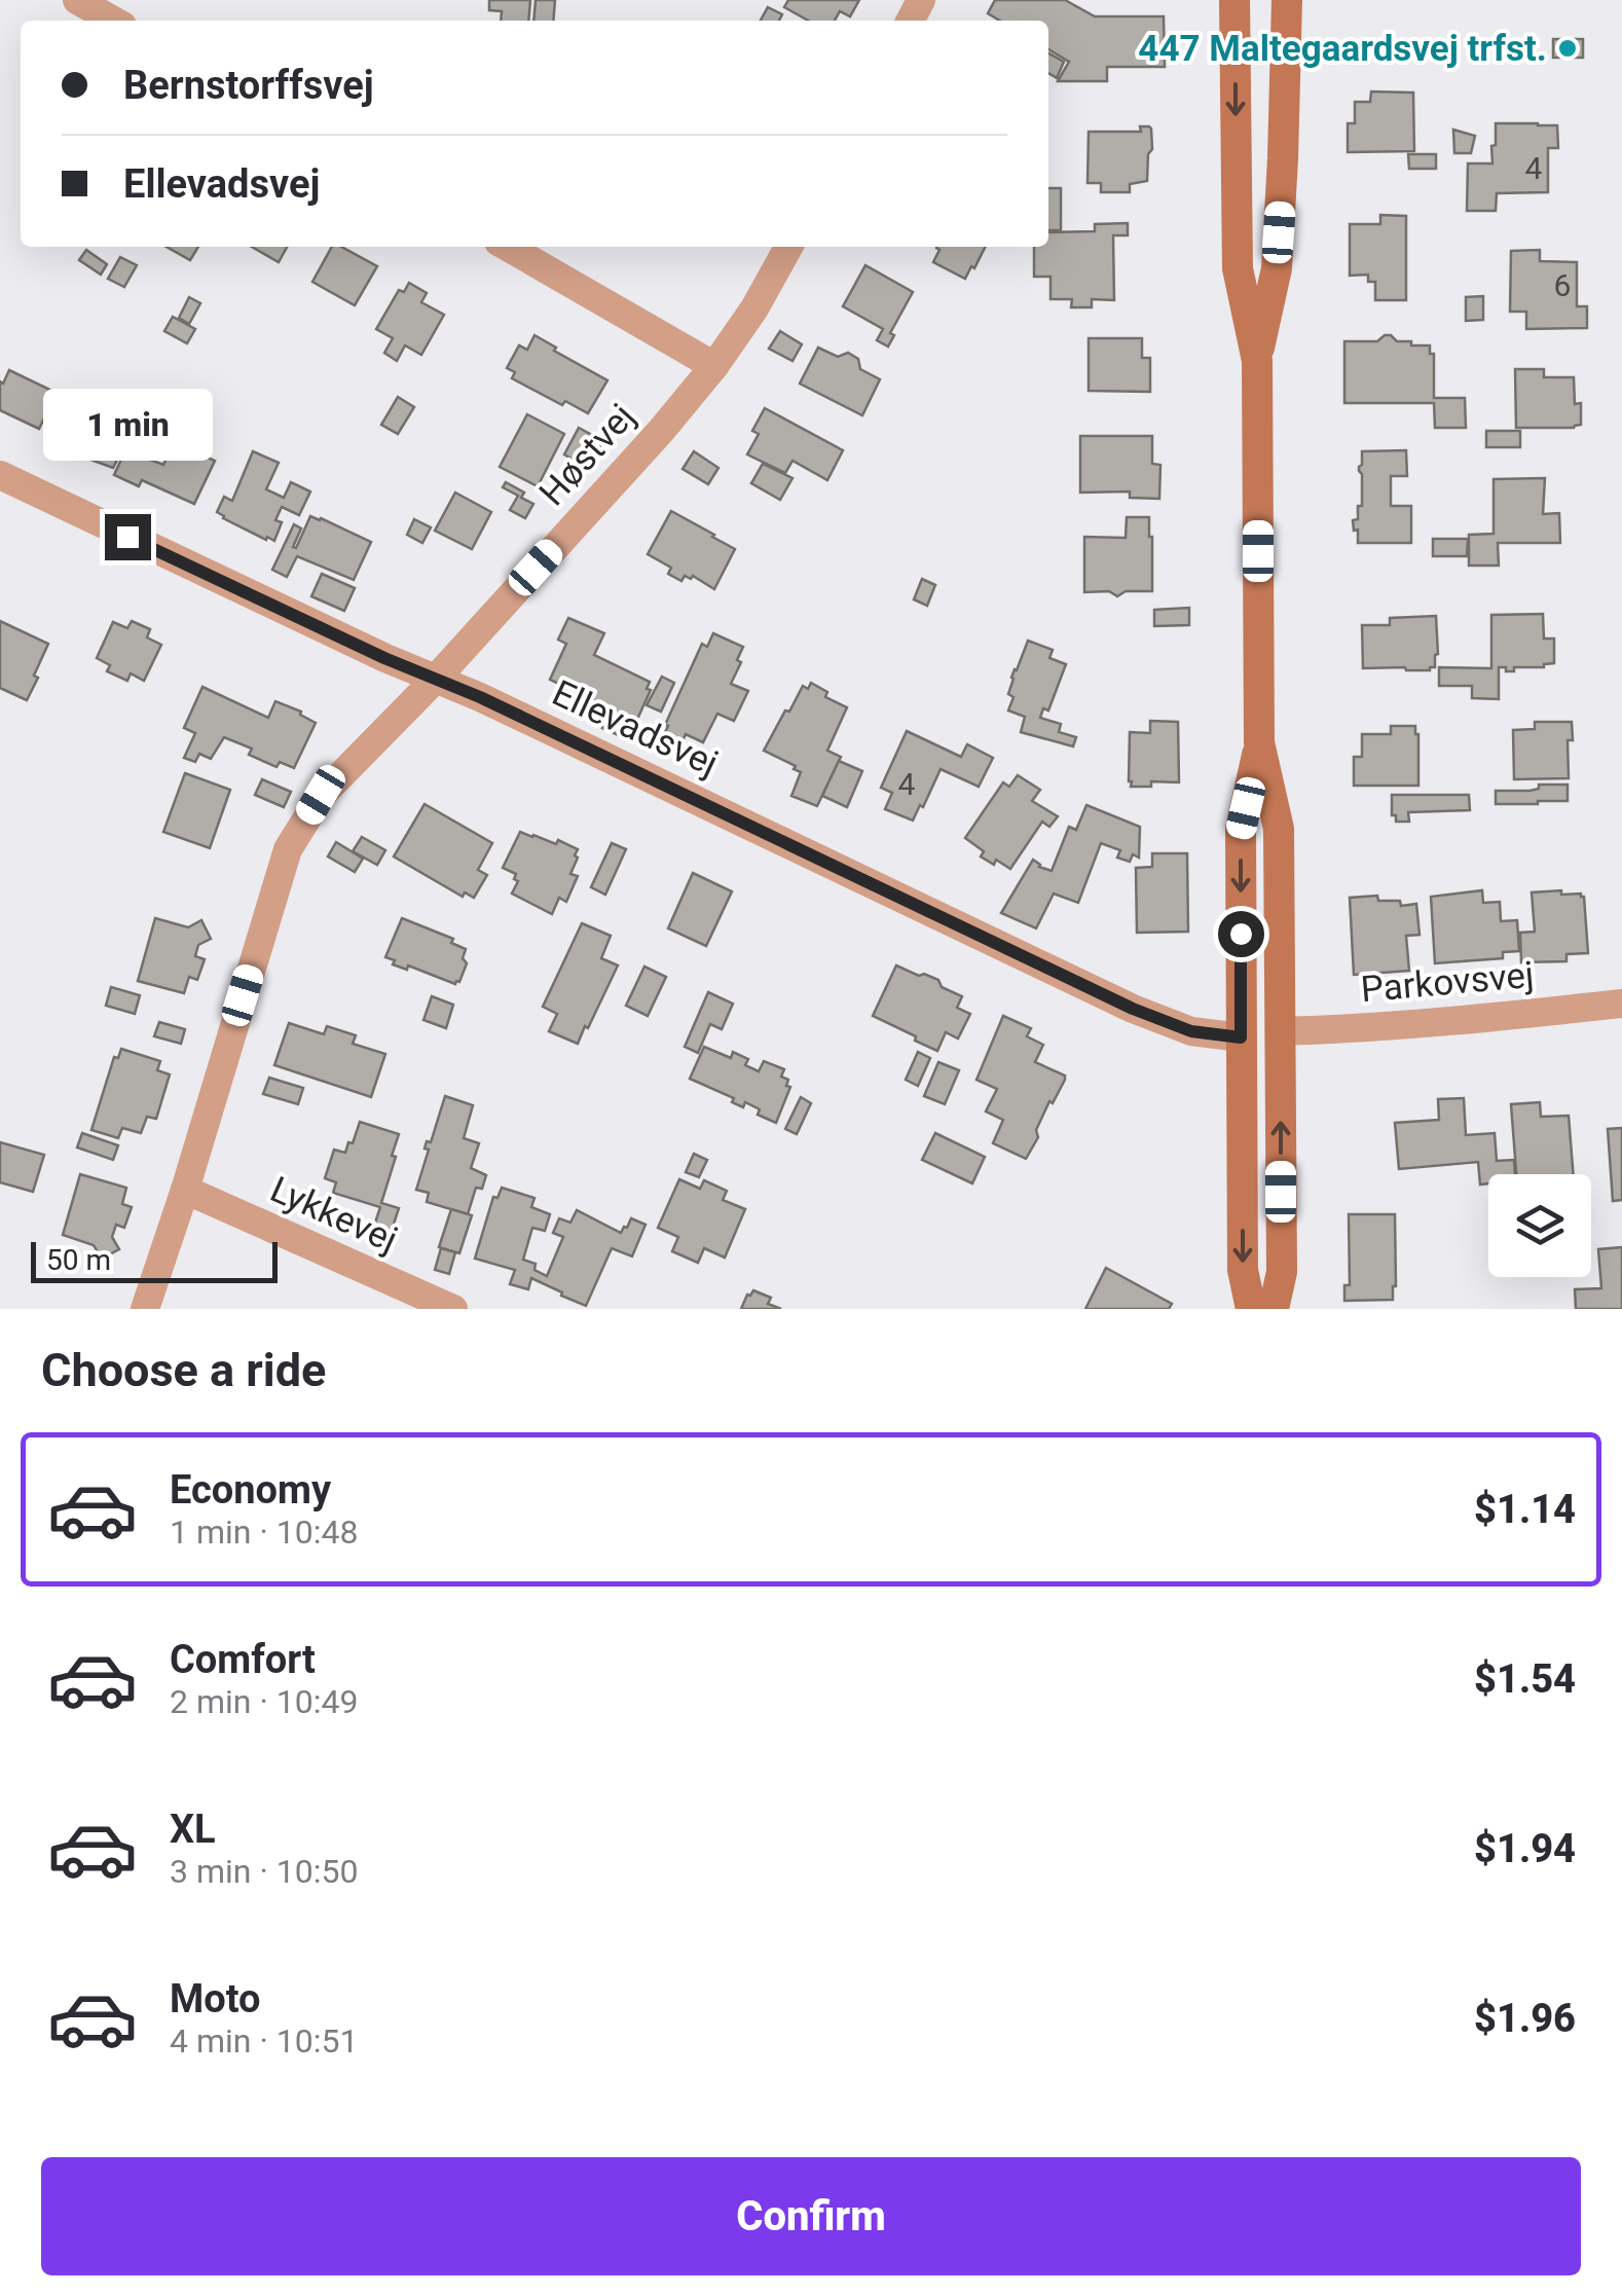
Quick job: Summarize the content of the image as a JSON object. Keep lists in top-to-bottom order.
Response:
{
  "streets": {
    "street": [
      "Høstvej",
      "Ellevadsvej",
      "Parkovsvej",
      "Lykkevej"
    ]
  },
  "crossings": [
    ["Høstvej", "Ellevadsvej"],
    ["Høstvej", "Lykkevej"]
  ],
  "places": ["447 Maltegaardsvej trfst."],
  "house_numbers": ["4", "6", "4"],
  "scale_bar": "50 m",
  "page": {
    "banner": ["Bernstorffsvej", "Ellevadsvej"],
    "bubble": "1 min",
    "scale": "50 m",
    "heading": "Choose a ride",
    "list": [
      {
        "name": "Economy",
        "note": "1 min · 10:48",
        "value": "$1.14"
      },
      {
        "name": "Comfort",
        "note": "2 min · 10:49",
        "value": "$1.54"
      },
      {
        "name": "XL",
        "note": "3 min · 10:50",
        "value": "$1.94"
      },
      {
        "name": "Moto",
        "note": "4 min · 10:51",
        "value": "$1.96"
      }
    ],
    "buttons": "Confirm"
  }
}
